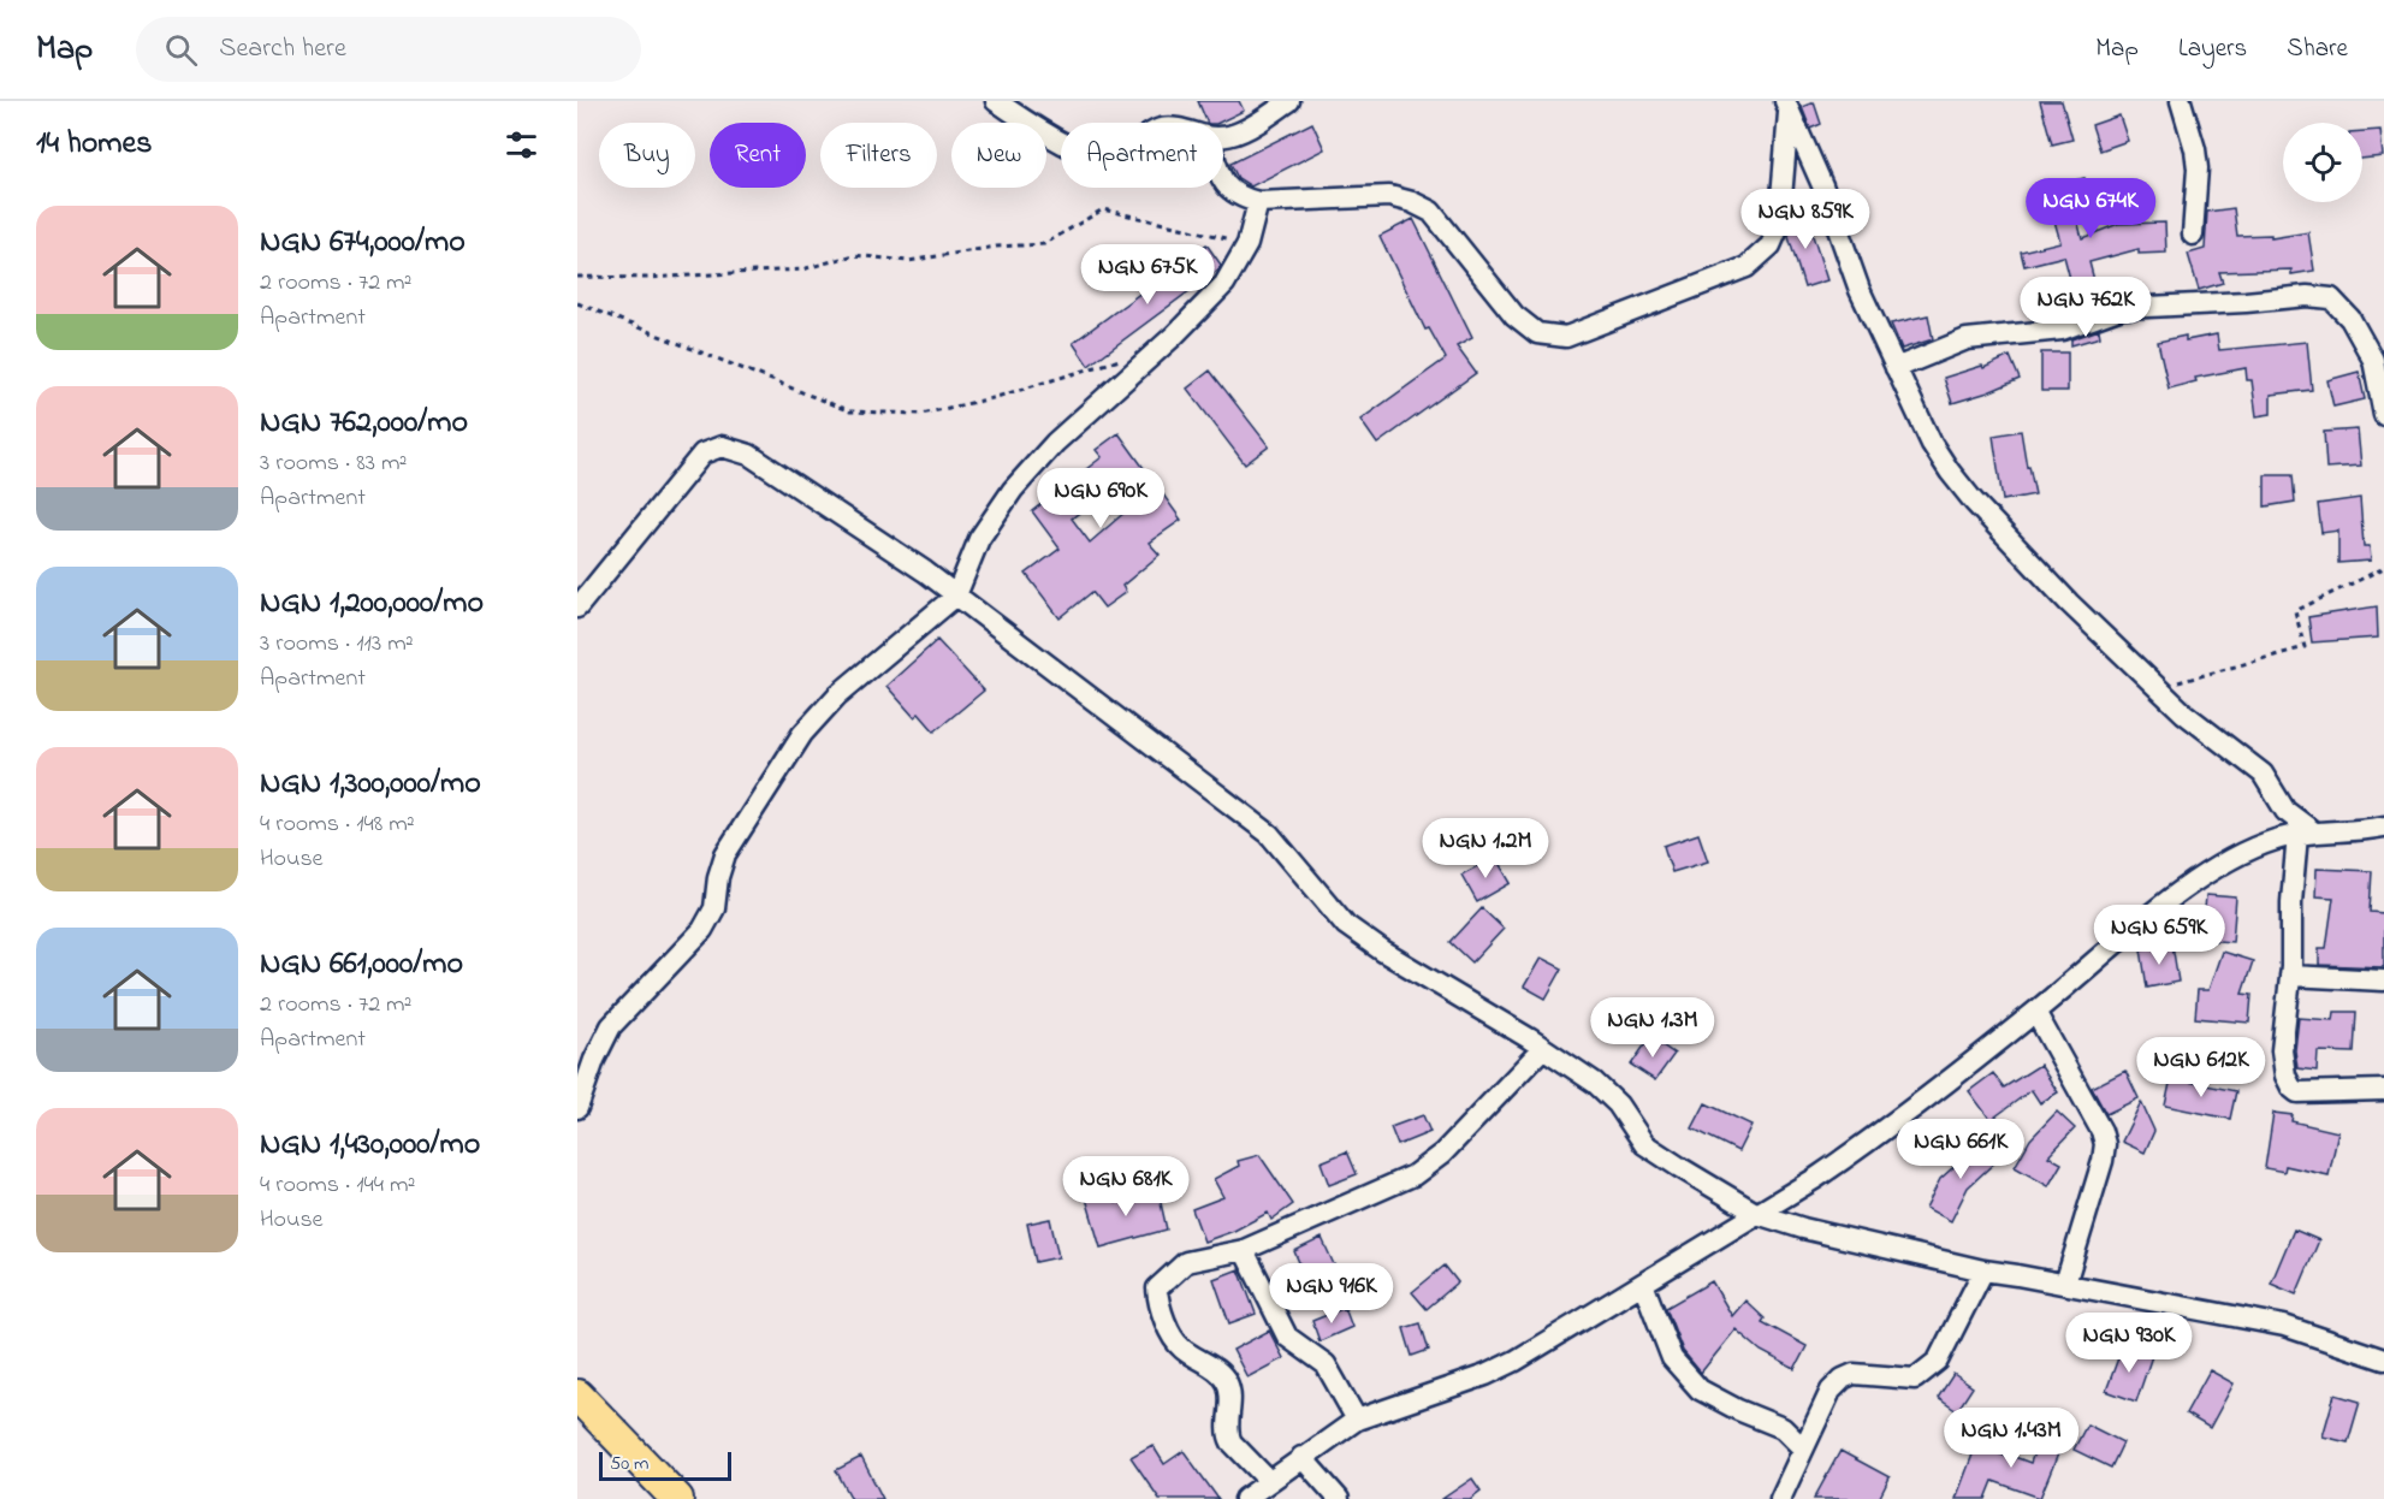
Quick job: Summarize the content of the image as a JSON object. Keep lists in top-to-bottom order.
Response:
{
  "scale_bar": "50 m",
  "page": {
    "header": "Map",
    "search": "Search here",
    "nav": ["Map", "Layers", "Share"],
    "heading": "14 homes",
    "chip": [
      "Buy",
      "Rent",
      "Filters",
      "New",
      "Apartment"
    ],
    "price": [
      "NGN 674K",
      "NGN 859K",
      "NGN 675K",
      "NGN 762K",
      "NGN 690K",
      "NGN 1.2M",
      "NGN 659K",
      "NGN 1.3M",
      "NGN 612K",
      "NGN 661K",
      "NGN 681K",
      "NGN 916K",
      "NGN 930K",
      "NGN 1.43M"
    ],
    "list": [
      {
        "name": "NGN 674,000/mo",
        "note": "2 rooms · 72 m² · Apartment"
      },
      {
        "name": "NGN 762,000/mo",
        "note": "3 rooms · 83 m² · Apartment"
      },
      {
        "name": "NGN 1,200,000/mo",
        "note": "3 rooms · 113 m² · Apartment"
      },
      {
        "name": "NGN 1,300,000/mo",
        "note": "4 rooms · 148 m² · House"
      },
      {
        "name": "NGN 661,000/mo",
        "note": "2 rooms · 72 m² · Apartment"
      },
      {
        "name": "NGN 1,430,000/mo",
        "note": "4 rooms · 144 m² · House"
      }
    ],
    "scale": "50 m"
  }
}
